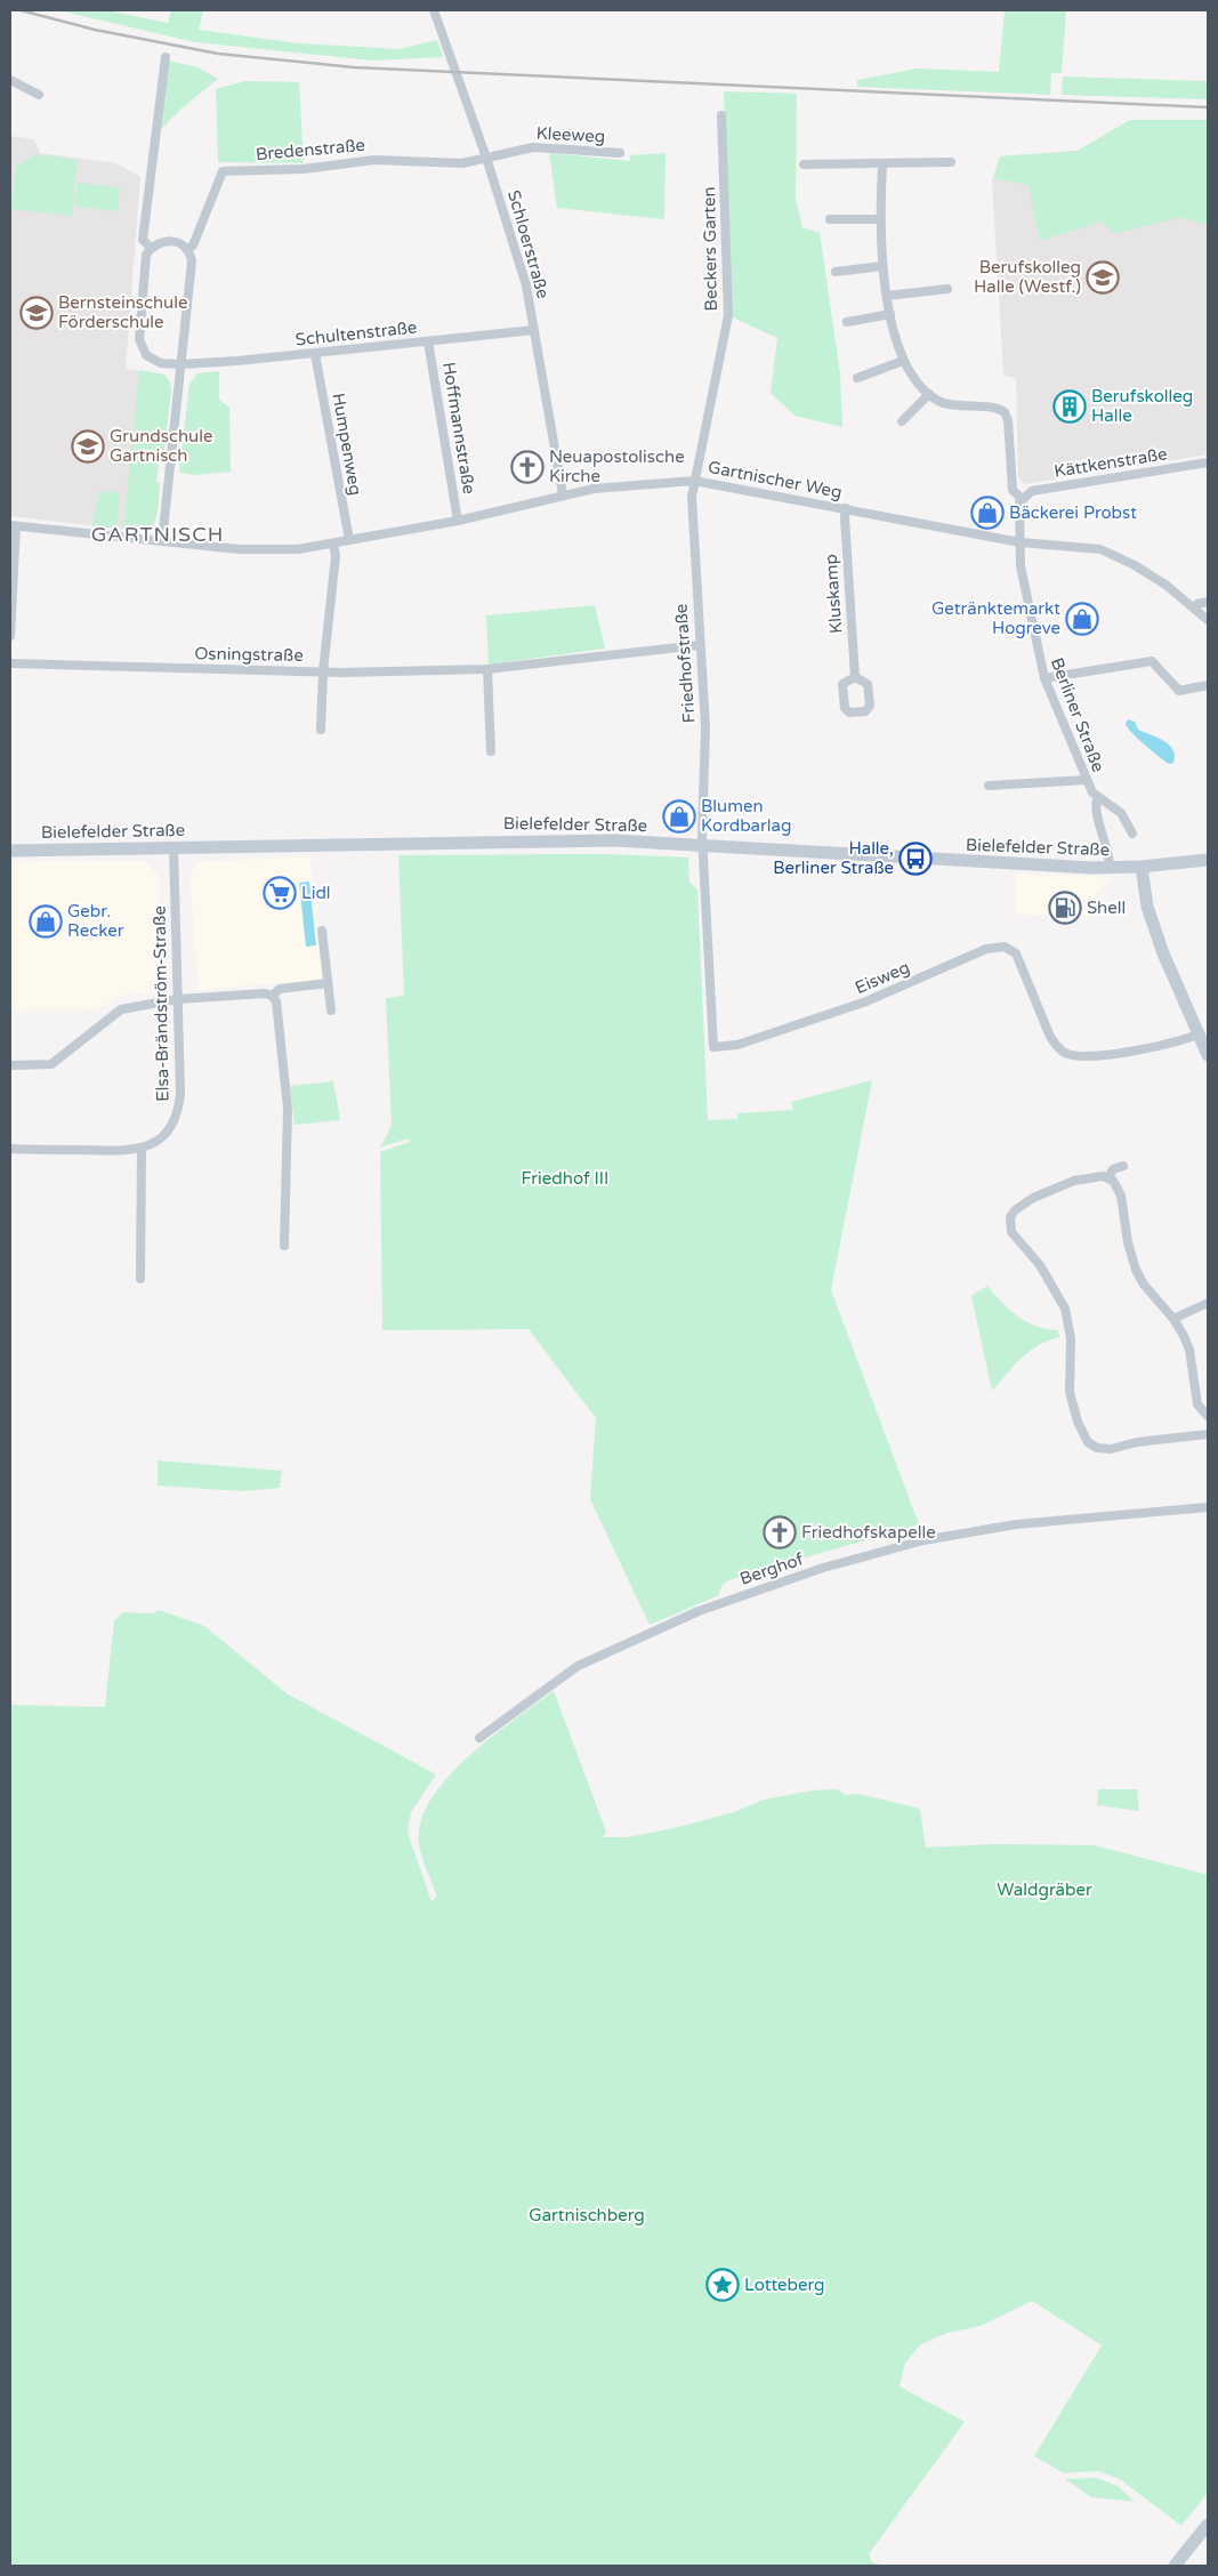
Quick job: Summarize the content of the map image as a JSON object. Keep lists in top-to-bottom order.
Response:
{
  "streets": {
    "street": [
      "Kleeweg",
      "Bredenstraße",
      "Schloerstraße",
      "Beckers Garten",
      "Schultenstraße",
      "Hoffmannstraße",
      "Humpenweg",
      "Kättkenstraße",
      "Gartnischer Weg",
      "Kluskamp",
      "Osningstraße",
      "Friedhofstraße",
      "Berliner Straße",
      "Bielefelder Straße",
      "Eisweg",
      "Elsa-Brändström-Straße",
      "Berghof"
    ]
  },
  "crossings": [
    ["Kleeweg", "Bredenstraße"],
    ["Kleeweg", "Schloerstraße"],
    ["Bredenstraße", "Schloerstraße"],
    ["Schloerstraße", "Schultenstraße"],
    ["Schloerstraße", "Gartnischer Weg"],
    ["Beckers Garten", "Gartnischer Weg"],
    ["Beckers Garten", "Friedhofstraße"],
    ["Schultenstraße", "Hoffmannstraße"],
    ["Schultenstraße", "Humpenweg"],
    ["Hoffmannstraße", "Gartnischer Weg"],
    ["Humpenweg", "Gartnischer Weg"],
    ["Kättkenstraße", "Berliner Straße"],
    ["Gartnischer Weg", "Kluskamp"],
    ["Gartnischer Weg", "Friedhofstraße"],
    ["Gartnischer Weg", "Berliner Straße"],
    ["Osningstraße", "Friedhofstraße"],
    ["Friedhofstraße", "Bielefelder Straße"],
    ["Friedhofstraße", "Eisweg"],
    ["Berliner Straße", "Bielefelder Straße"],
    ["Bielefelder Straße", "Eisweg"],
    ["Bielefelder Straße", "Elsa-Brändström-Straße"]
  ],
  "districts": ["GARTNISCH"],
  "parks": ["Friedhof III", "Waldgräber", "Gartnischberg"],
  "places": {
    "school or university": ["Berufskolleg Halle (Westf.)", "Bernsteinschule Förderschule", "Grundschule Gartnisch"],
    "building": ["Berufskolleg Halle"],
    "church": ["Neuapostolische Kirche", "Friedhofskapelle"],
    "shop": [
      "Bäckerei Probst",
      "Getränktemarkt Hogreve",
      "Blumen Kordbarlag",
      "Gebr. Recker"
    ],
    "bus stop": ["Halle, Berliner Straße"],
    "supermarket": ["Lidl"],
    "fuel station": ["Shell"],
    "place": ["Lotteberg"]
  }
}
